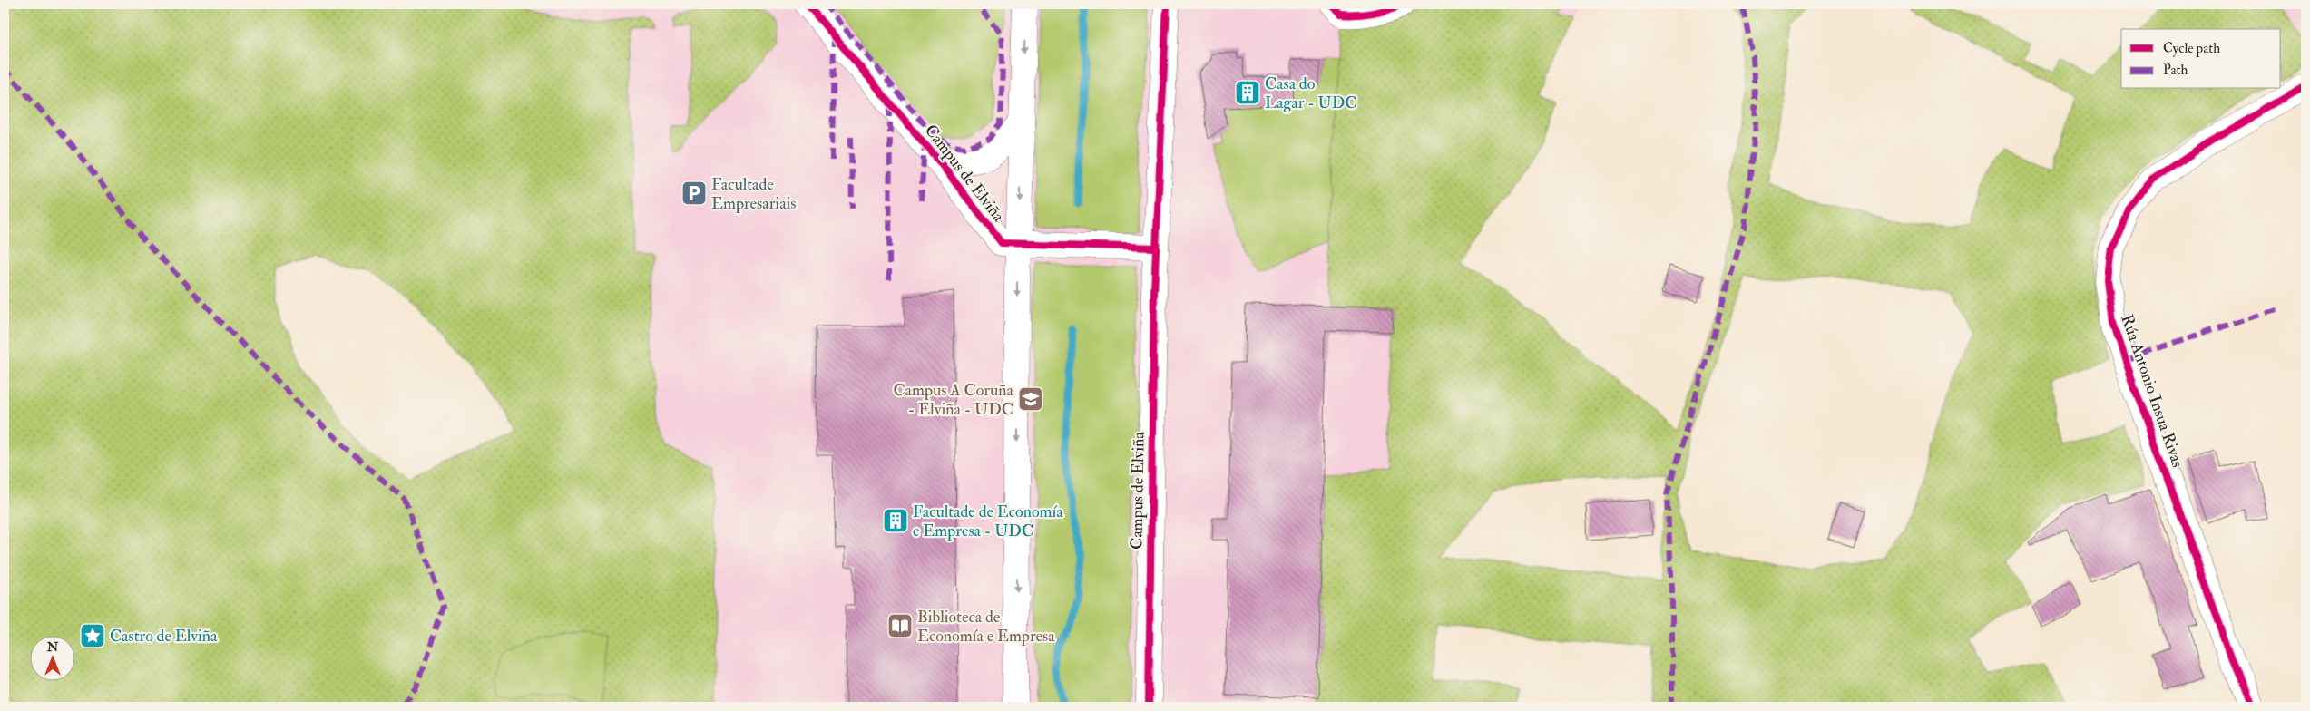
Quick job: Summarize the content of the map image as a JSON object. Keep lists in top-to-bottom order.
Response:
{
  "streets": {
    "street": ["Campus de Elviña", "Rúa Antonio Insua Rivas"]
  },
  "places": {
    "building": ["Casa do Lagar - UDC", "Facultade de Economía e Empresa - UDC"],
    "parking": ["Facultade Empresariais"],
    "school or university": ["Campus A Coruña - Elviña - UDC"],
    "library": ["Biblioteca de Economía e Empresa"],
    "place": ["Castro de Elviña"]
  },
  "legend": ["Cycle path", "Path"],
  "north": "top"
}
